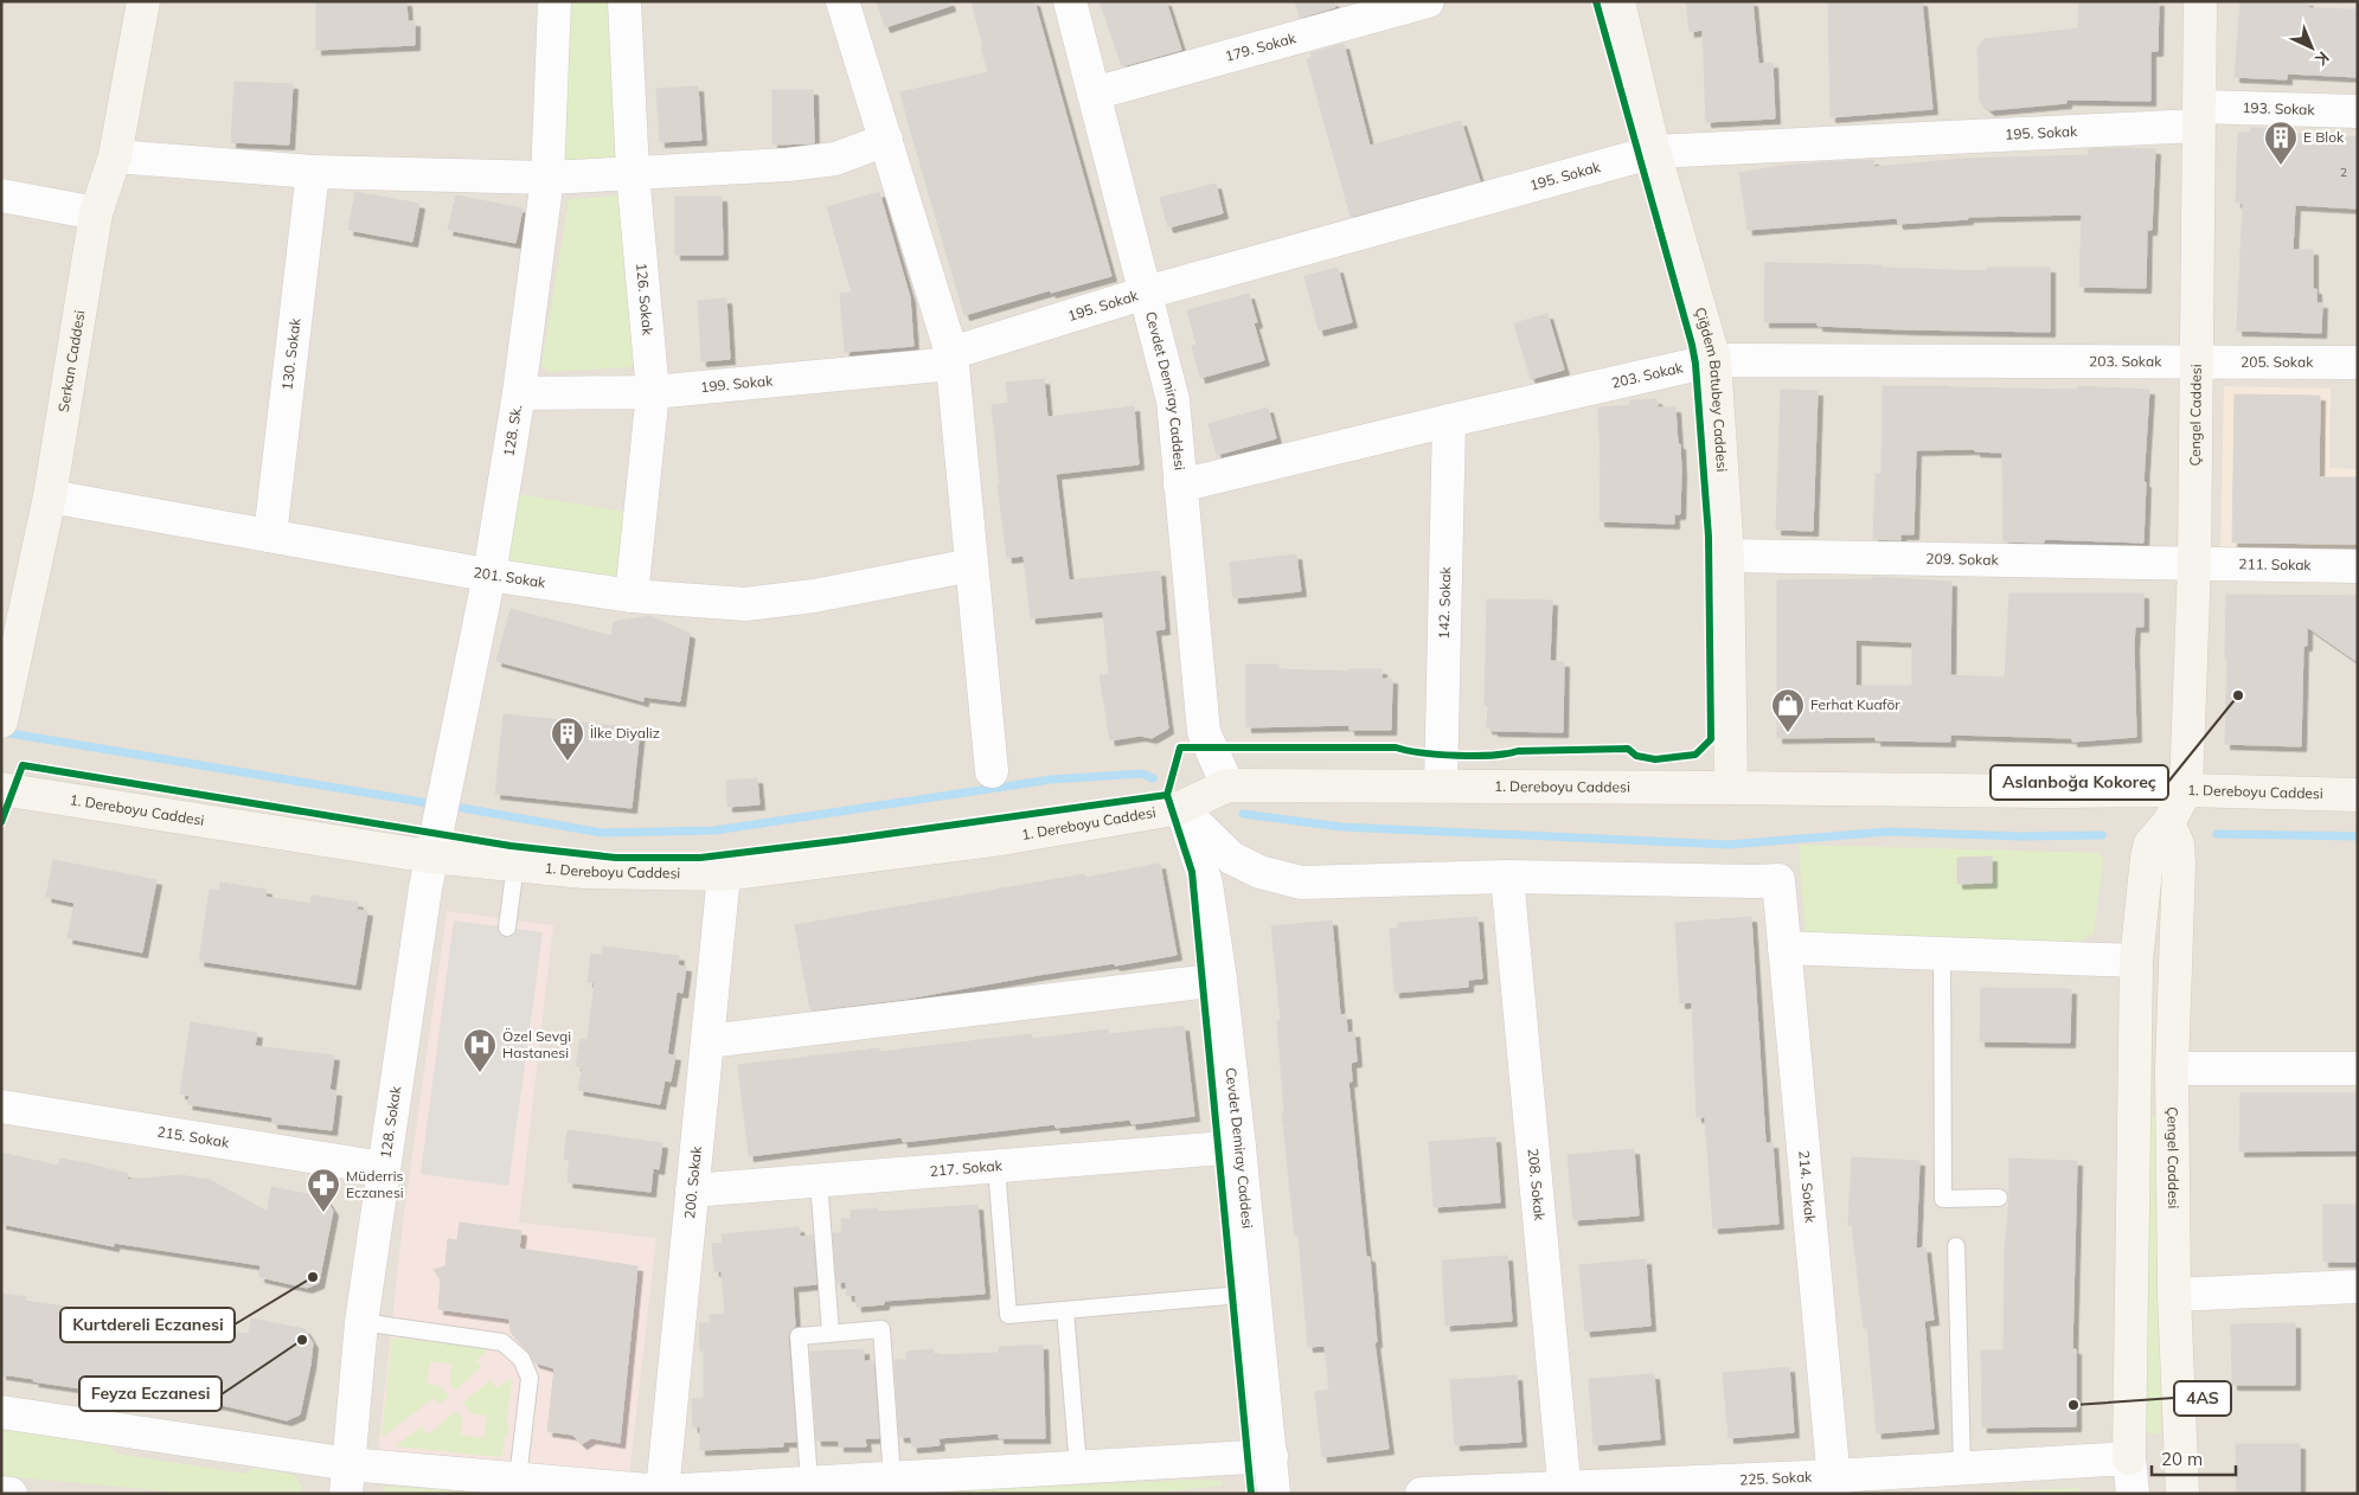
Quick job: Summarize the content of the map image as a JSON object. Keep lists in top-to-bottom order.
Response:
{
  "streets": {
    "main road": [
      "Serkan Caddesi",
      "Çiğdem Batubey Caddesi",
      "Çengel Caddesi",
      "1. Dereboyu Caddesi"
    ],
    "street": [
      "179. Sokak",
      "193. Sokak",
      "195. Sokak",
      "126. Sokak",
      "130. Sokak",
      "203. Sokak",
      "205. Sokak",
      "199. Sokak",
      "Cevdet Demiray Caddesi",
      "128. Sk.",
      "209. Sokak",
      "211. Sokak",
      "201. Sokak",
      "142. Sokak",
      "128. Sokak",
      "215. Sokak",
      "217. Sokak",
      "200. Sokak",
      "208. Sokak",
      "214. Sokak",
      "225. Sokak"
    ]
  },
  "crossings": [
    ["179. Sokak", "Cevdet Demiray Caddesi"],
    ["193. Sokak", "195. Sokak"],
    ["193. Sokak", "Çengel Caddesi"],
    ["195. Sokak", "199. Sokak"],
    ["195. Sokak", "Çiğdem Batubey Caddesi"],
    ["195. Sokak", "Cevdet Demiray Caddesi"],
    ["195. Sokak", "Çengel Caddesi"],
    ["126. Sokak", "199. Sokak"],
    ["126. Sokak", "201. Sokak"],
    ["130. Sokak", "201. Sokak"],
    ["Serkan Caddesi", "201. Sokak"],
    ["203. Sokak", "205. Sokak"],
    ["203. Sokak", "Çiğdem Batubey Caddesi"],
    ["203. Sokak", "Cevdet Demiray Caddesi"],
    ["203. Sokak", "Çengel Caddesi"],
    ["203. Sokak", "142. Sokak"],
    ["205. Sokak", "Çengel Caddesi"],
    ["199. Sokak", "128. Sk."],
    ["Çiğdem Batubey Caddesi", "209. Sokak"],
    ["Çiğdem Batubey Caddesi", "1. Dereboyu Caddesi"],
    ["Cevdet Demiray Caddesi", "1. Dereboyu Caddesi"],
    ["Cevdet Demiray Caddesi", "217. Sokak"],
    ["Çengel Caddesi", "209. Sokak"],
    ["Çengel Caddesi", "211. Sokak"],
    ["Çengel Caddesi", "1. Dereboyu Caddesi"],
    ["Çengel Caddesi", "225. Sokak"],
    ["128. Sk.", "201. Sokak"],
    ["128. Sk.", "1. Dereboyu Caddesi"],
    ["128. Sk.", "128. Sokak"],
    ["209. Sokak", "211. Sokak"],
    ["142. Sokak", "1. Dereboyu Caddesi"],
    ["1. Dereboyu Caddesi", "128. Sokak"],
    ["1. Dereboyu Caddesi", "200. Sokak"],
    ["128. Sokak", "215. Sokak"],
    ["217. Sokak", "200. Sokak"],
    ["208. Sokak", "214. Sokak"],
    ["208. Sokak", "225. Sokak"],
    ["214. Sokak", "225. Sokak"]
  ],
  "places": {
    "building": ["E Blok", "İlke Diyaliz"],
    "other": [
      "Aslanboğa Kokoreç",
      "Kurtdereli Eczanesi",
      "Feyza Eczanesi",
      "4AS"
    ],
    "shop": ["Ferhat Kuaför"],
    "hospital": ["Özel Sevgi Hastanesi"],
    "pharmacy": ["Müderris Eczanesi"]
  },
  "house_numbers": ["2"],
  "scale_bar": "20 m",
  "north": "bottom right"
}
